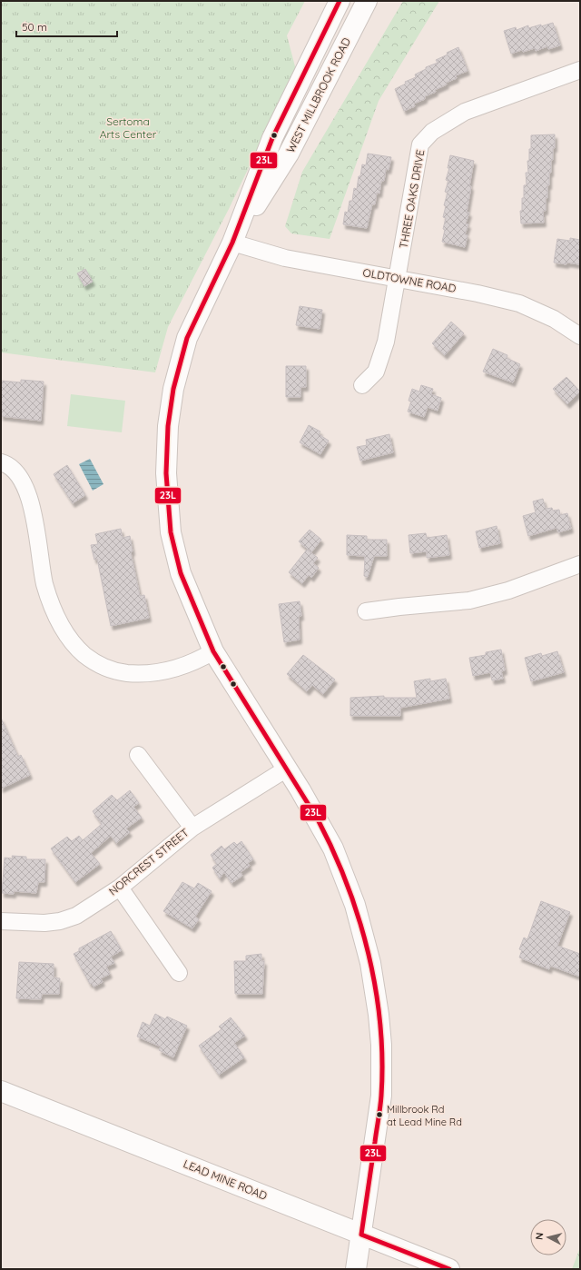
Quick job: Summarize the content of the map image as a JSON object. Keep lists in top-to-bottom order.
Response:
{
  "streets": {
    "main road": ["WEST MILLBROOK ROAD", "LEAD MINE ROAD"],
    "street": ["THREE OAKS DRIVE", "OLDTOWNE ROAD", "NORCREST STREET"]
  },
  "crossings": [
    ["WEST MILLBROOK ROAD", "OLDTOWNE ROAD"],
    ["WEST MILLBROOK ROAD", "NORCREST STREET"],
    ["WEST MILLBROOK ROAD", "LEAD MINE ROAD"],
    ["THREE OAKS DRIVE", "OLDTOWNE ROAD"]
  ],
  "parks": ["Sertoma Arts Center"],
  "places": ["Millbrook Rd at Lead Mine Rd"],
  "lines": ["transit line 23L"],
  "scale_bar": "50 m",
  "north": "left"
}
